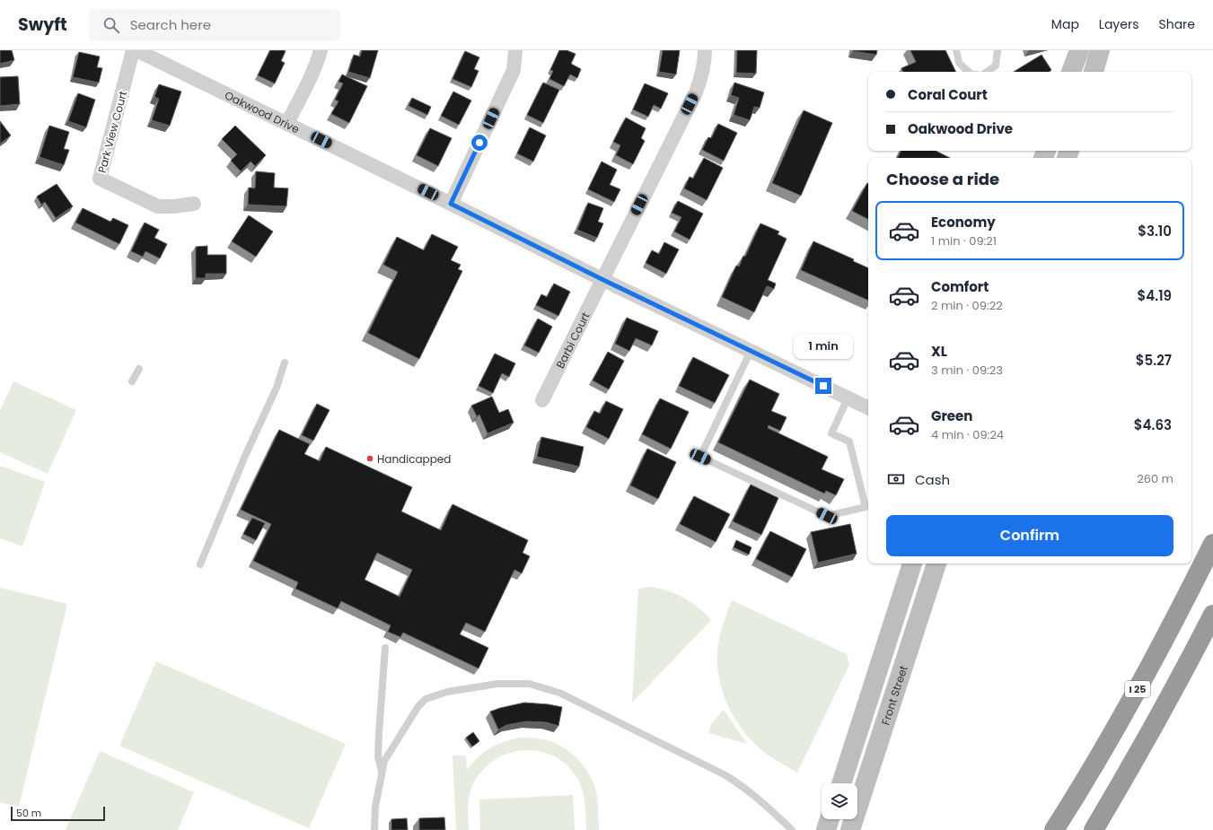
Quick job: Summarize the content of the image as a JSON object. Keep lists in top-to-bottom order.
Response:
{
  "streets": {
    "highway": ["I 25"],
    "main road": ["Front Street"],
    "street": ["Oakwood Drive", "Park View Court", "Barbi Court"]
  },
  "crossings": [
    ["Oakwood Drive", "Barbi Court"]
  ],
  "places": ["Handicapped"],
  "scale_bar": "50 m",
  "page": {
    "header": "Swyft",
    "search": "Search here",
    "nav": ["Map", "Layers", "Share"],
    "banner": ["Coral Court", "Oakwood Drive"],
    "heading": "Choose a ride",
    "list": [
      {
        "name": "Economy",
        "note": "1 min · 09:21",
        "value": "$3.10"
      },
      {
        "name": "Comfort",
        "note": "2 min · 09:22",
        "value": "$4.19"
      },
      {
        "name": "XL",
        "note": "3 min · 09:23",
        "value": "$5.27"
      },
      {
        "name": "Green",
        "note": "4 min · 09:24",
        "value": "$4.63"
      }
    ],
    "bubble": "1 min",
    "pay": ["Cash", "260 m"],
    "buttons": "Confirm",
    "scale": "50 m"
  }
}
